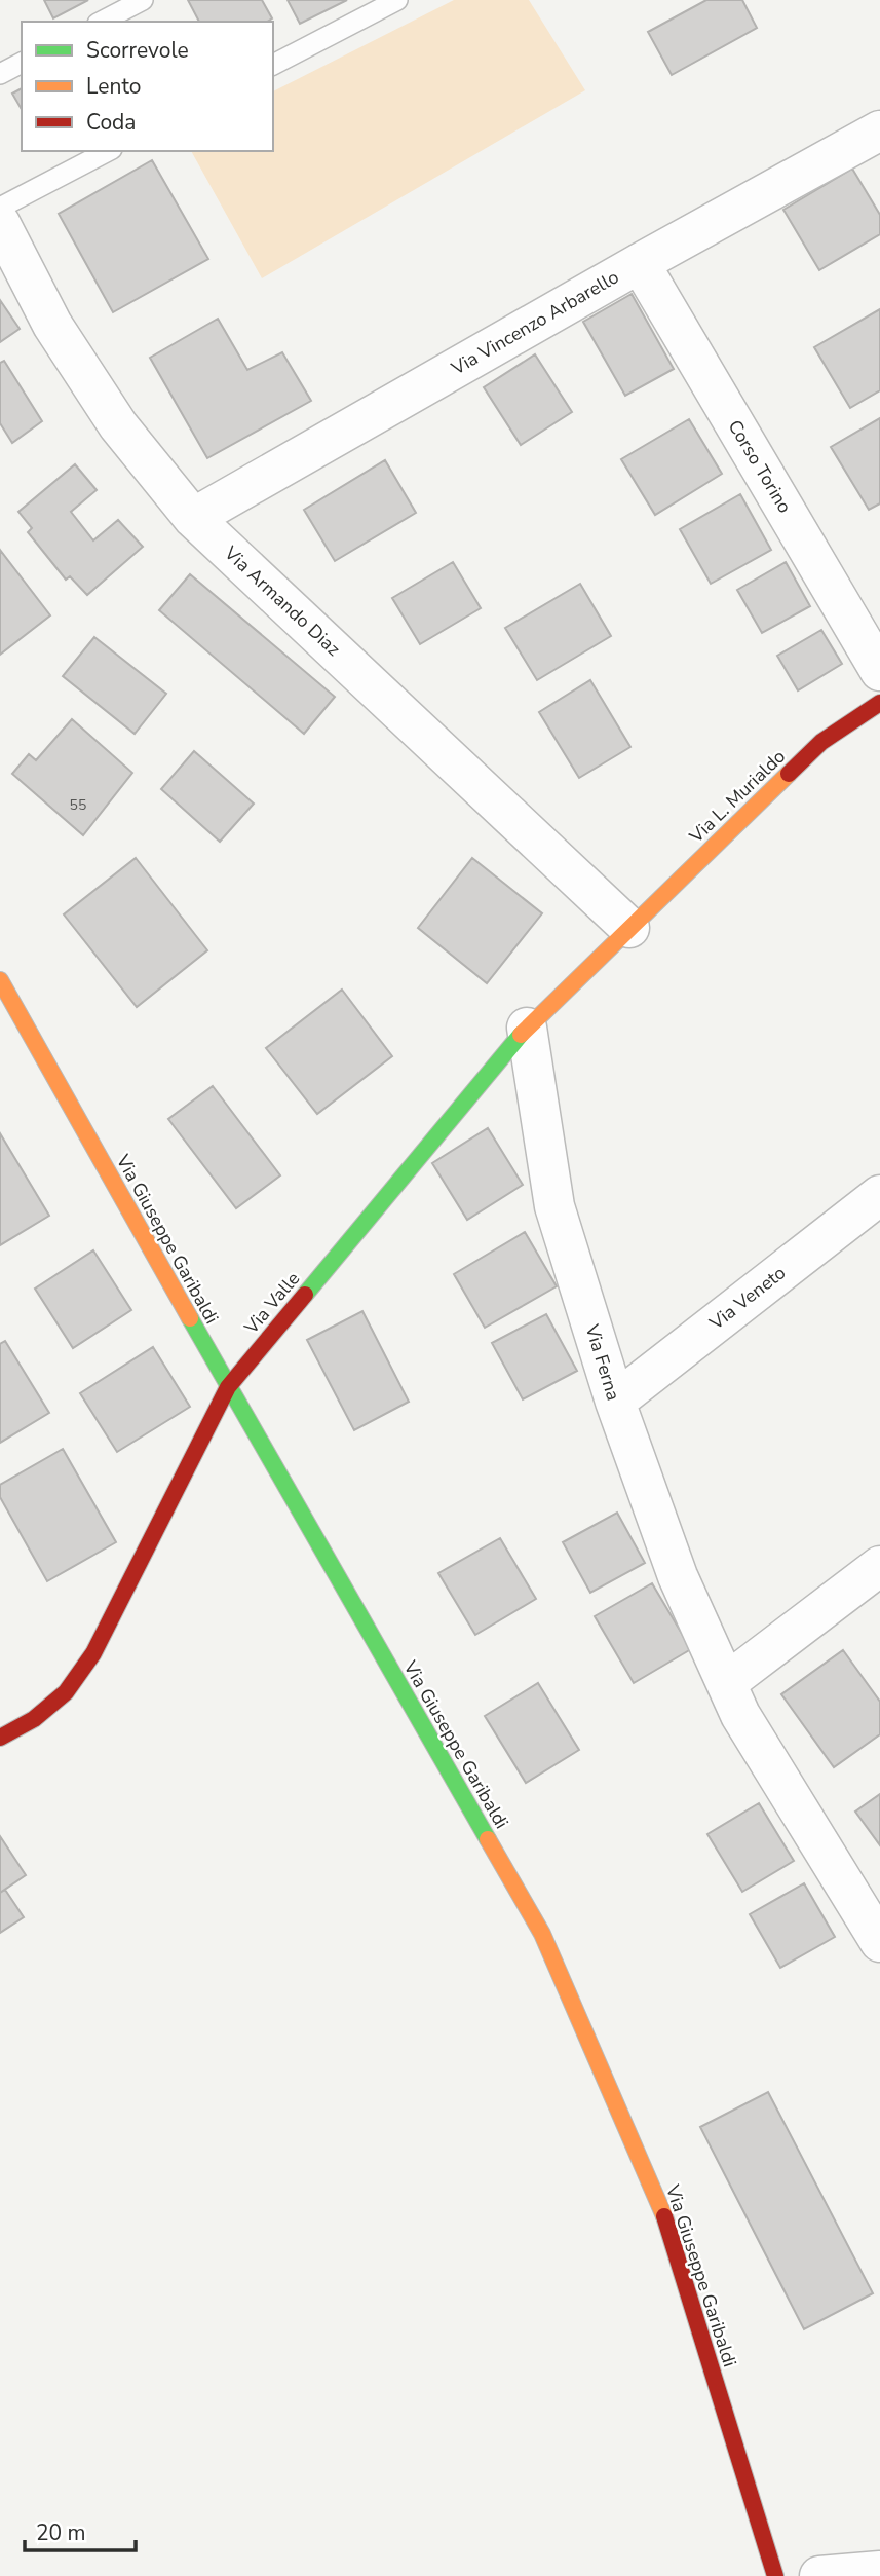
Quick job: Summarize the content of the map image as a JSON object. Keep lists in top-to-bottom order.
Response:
{
  "streets": {
    "street": [
      "Via Vincenzo Arbarello",
      "Corso Torino",
      "Via Armando Diaz",
      "Via L. Murialdo",
      "Via Giuseppe Garibaldi",
      "Via Veneto",
      "Via Valle",
      "Via Ferna"
    ]
  },
  "crossings": [
    ["Via Vincenzo Arbarello", "Corso Torino"],
    ["Via Vincenzo Arbarello", "Via Armando Diaz"],
    ["Via Armando Diaz", "Via L. Murialdo"],
    ["Via Armando Diaz", "Via Valle"],
    ["Via L. Murialdo", "Via Valle"],
    ["Via Giuseppe Garibaldi", "Via Valle"],
    ["Via Veneto", "Via Ferna"],
    ["Via Valle", "Via Ferna"]
  ],
  "house_numbers": ["55"],
  "legend": ["Scorrevole", "Lento", "Coda"],
  "scale_bar": "20 m"
}
